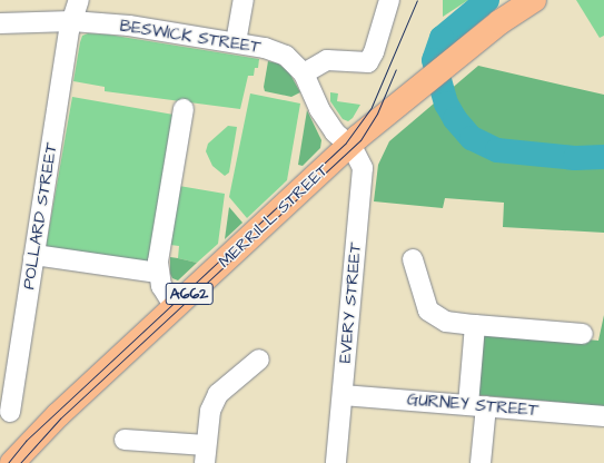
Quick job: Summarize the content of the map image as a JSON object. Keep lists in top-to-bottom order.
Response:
{
  "streets": {
    "main road": ["MERRILL STREET", "A662"],
    "street": [
      "BESWICK STREET",
      "POLLARD STREET",
      "EVERY STREET",
      "GURNEY STREET"
    ]
  },
  "crossings": [
    ["BESWICK STREET", "POLLARD STREET"],
    ["BESWICK STREET", "MERRILL STREET"],
    ["BESWICK STREET", "EVERY STREET"],
    ["MERRILL STREET", "EVERY STREET"],
    ["EVERY STREET", "GURNEY STREET"]
  ]
}
